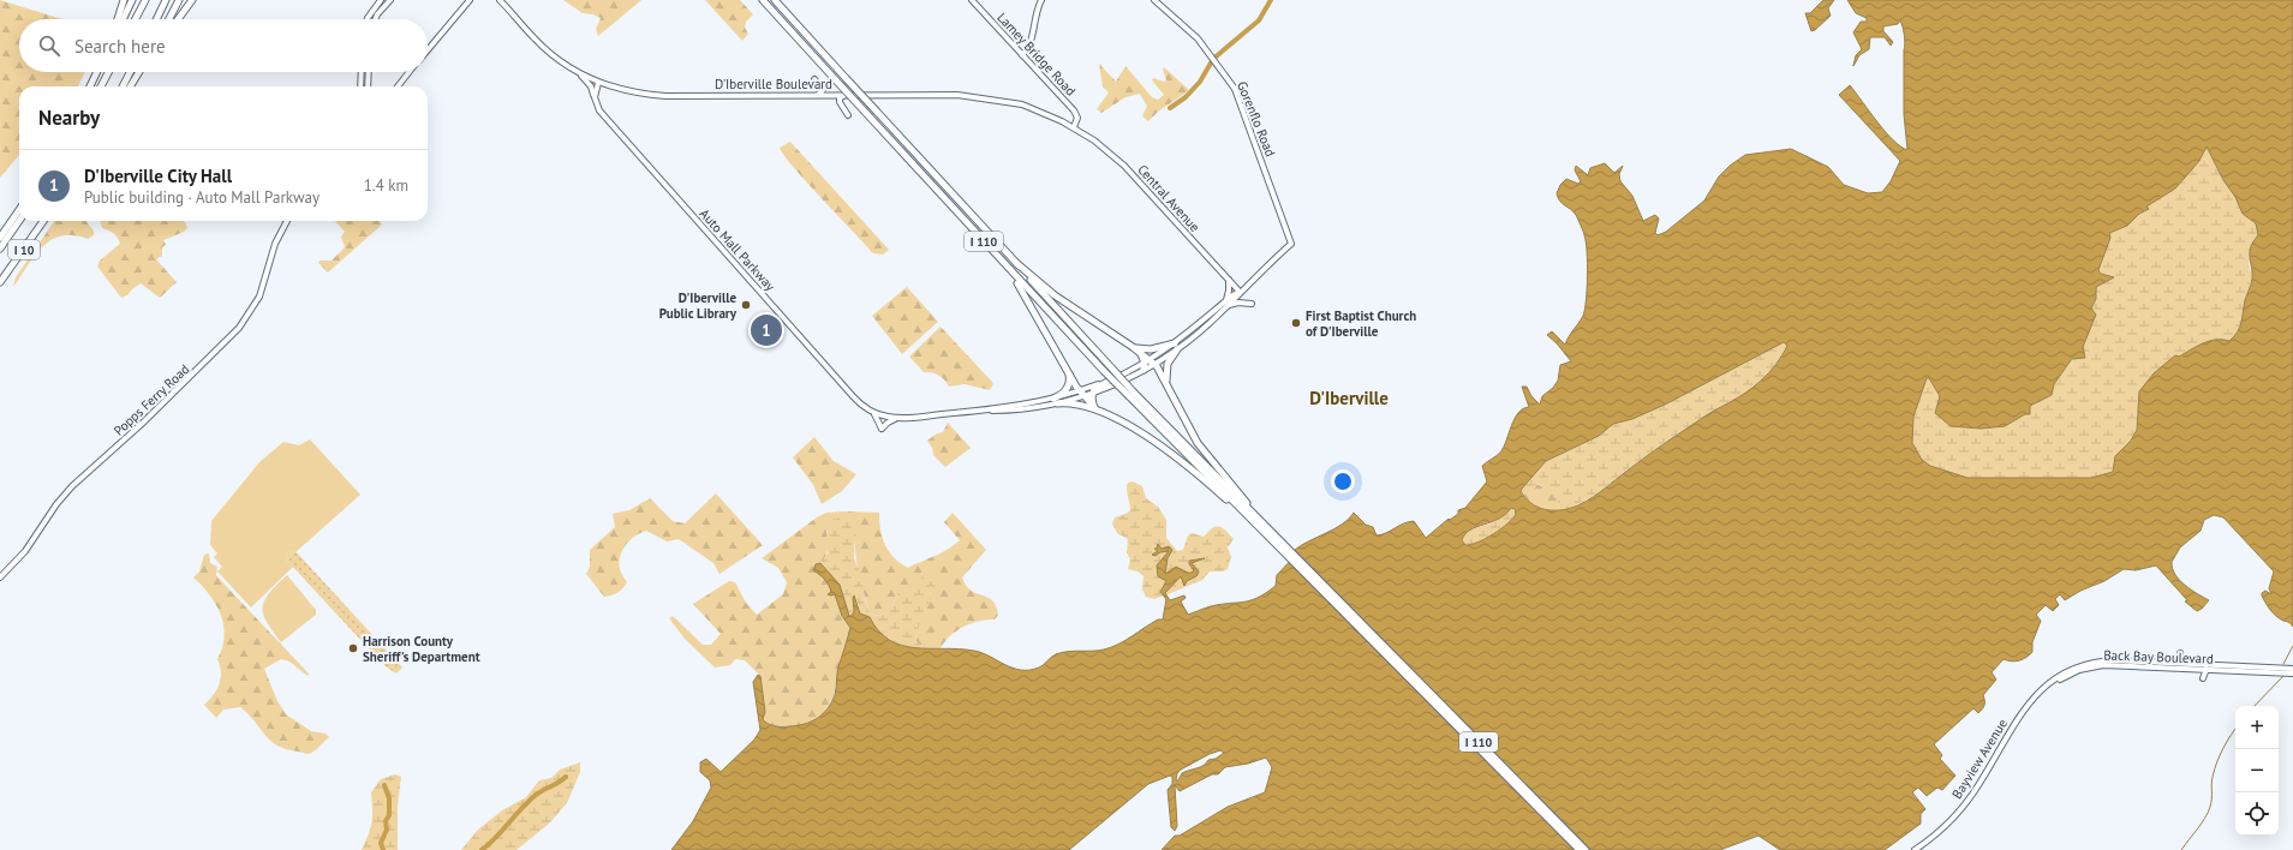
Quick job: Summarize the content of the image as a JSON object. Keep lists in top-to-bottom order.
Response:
{
  "streets": {
    "highway": ["I 110", "I 10"],
    "main road": [
      "Lamey Bridge Road",
      "D'Iberville Boulevard",
      "Gorenflo Road",
      "Central Avenue",
      "Auto Mall Parkway",
      "Popps Ferry Road",
      "Back Bay Boulevard",
      "Bayview Avenue"
    ]
  },
  "crossings": [
    ["Lamey Bridge Road", "Central Avenue"],
    ["D'Iberville Boulevard", "Central Avenue"],
    ["D'Iberville Boulevard", "Auto Mall Parkway"],
    ["Gorenflo Road", "Central Avenue"],
    ["Back Bay Boulevard", "Bayview Avenue"]
  ],
  "districts": ["D'Iberville"],
  "places": ["D'Iberville Public Library", "First Baptist Church of D'Iberville", "Harrison County Sheriff's Department"],
  "page": {
    "search": "Search here",
    "heading": "Nearby",
    "list": [
      {
        "mark": "1",
        "name": "D'Iberville City Hall",
        "note": "Public building · Auto Mall Parkway",
        "value": "1.4 km"
      }
    ],
    "pins": "1",
    "map_buttons": ["+", "−"]
  }
}
